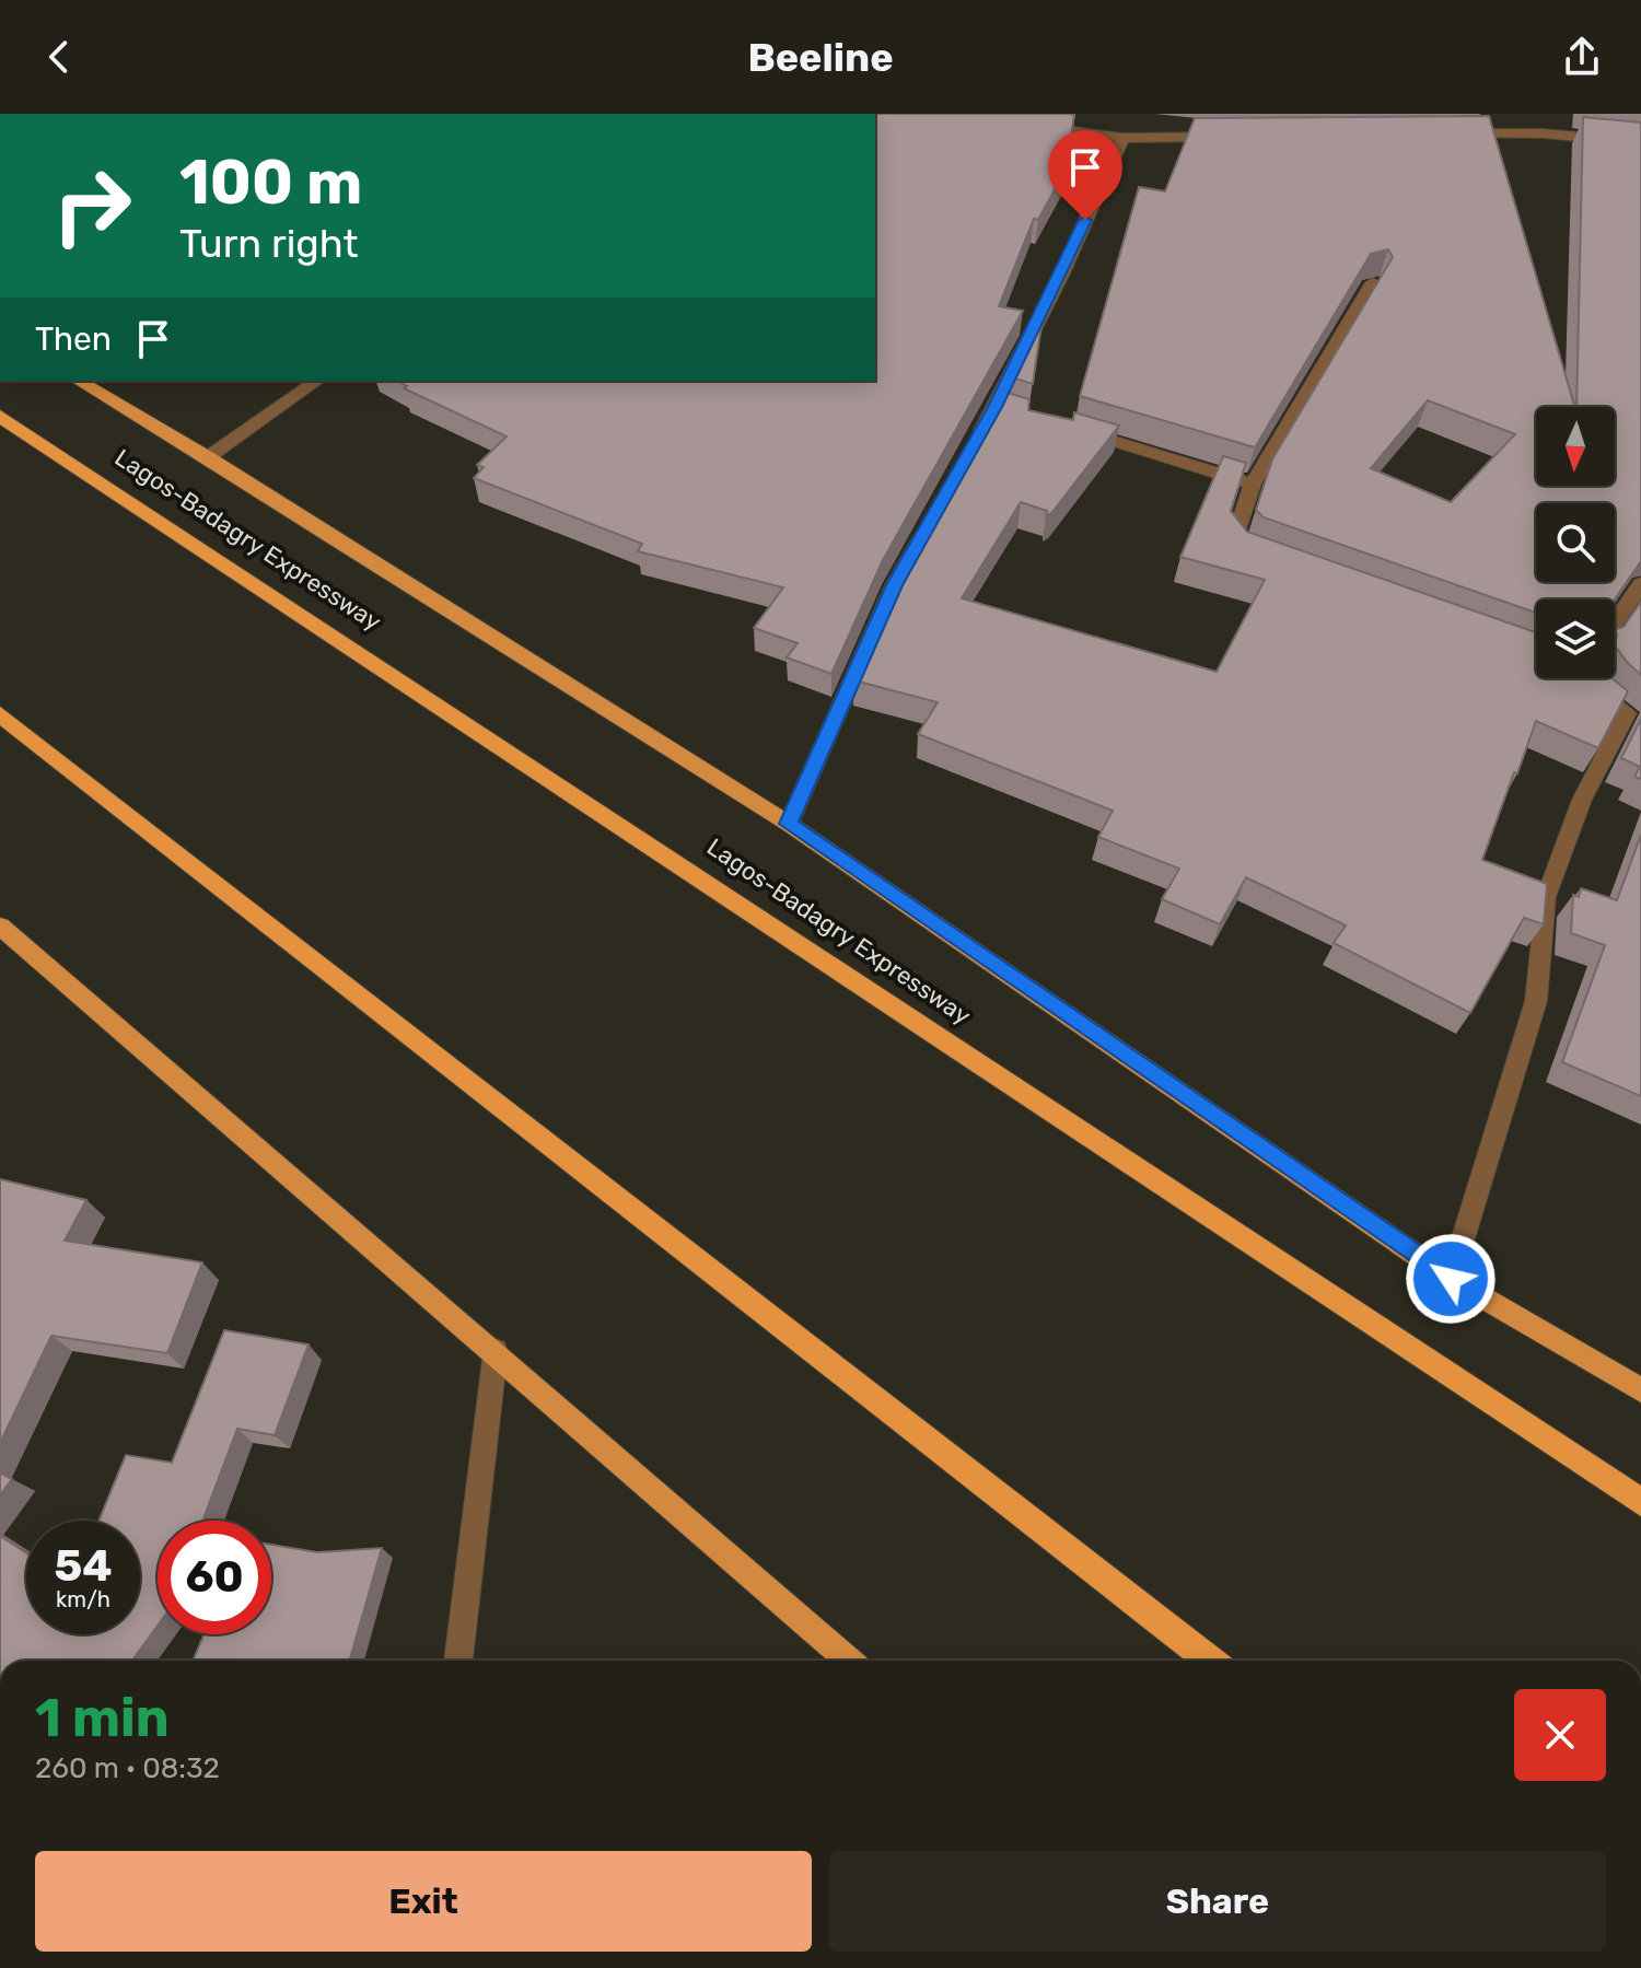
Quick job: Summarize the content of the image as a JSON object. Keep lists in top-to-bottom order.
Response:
{
  "streets": {
    "highway": ["Lagos-Badagry Expressway"]
  },
  "north": "bottom",
  "page": {
    "header": "Beeline",
    "turn": ["100 m", "Turn right"],
    "then": "Then",
    "speed": "54 km/h",
    "limit": "60",
    "heading": ["1 min", "260 m · 08:32"],
    "buttons": ["Exit", "Share"]
  }
}
